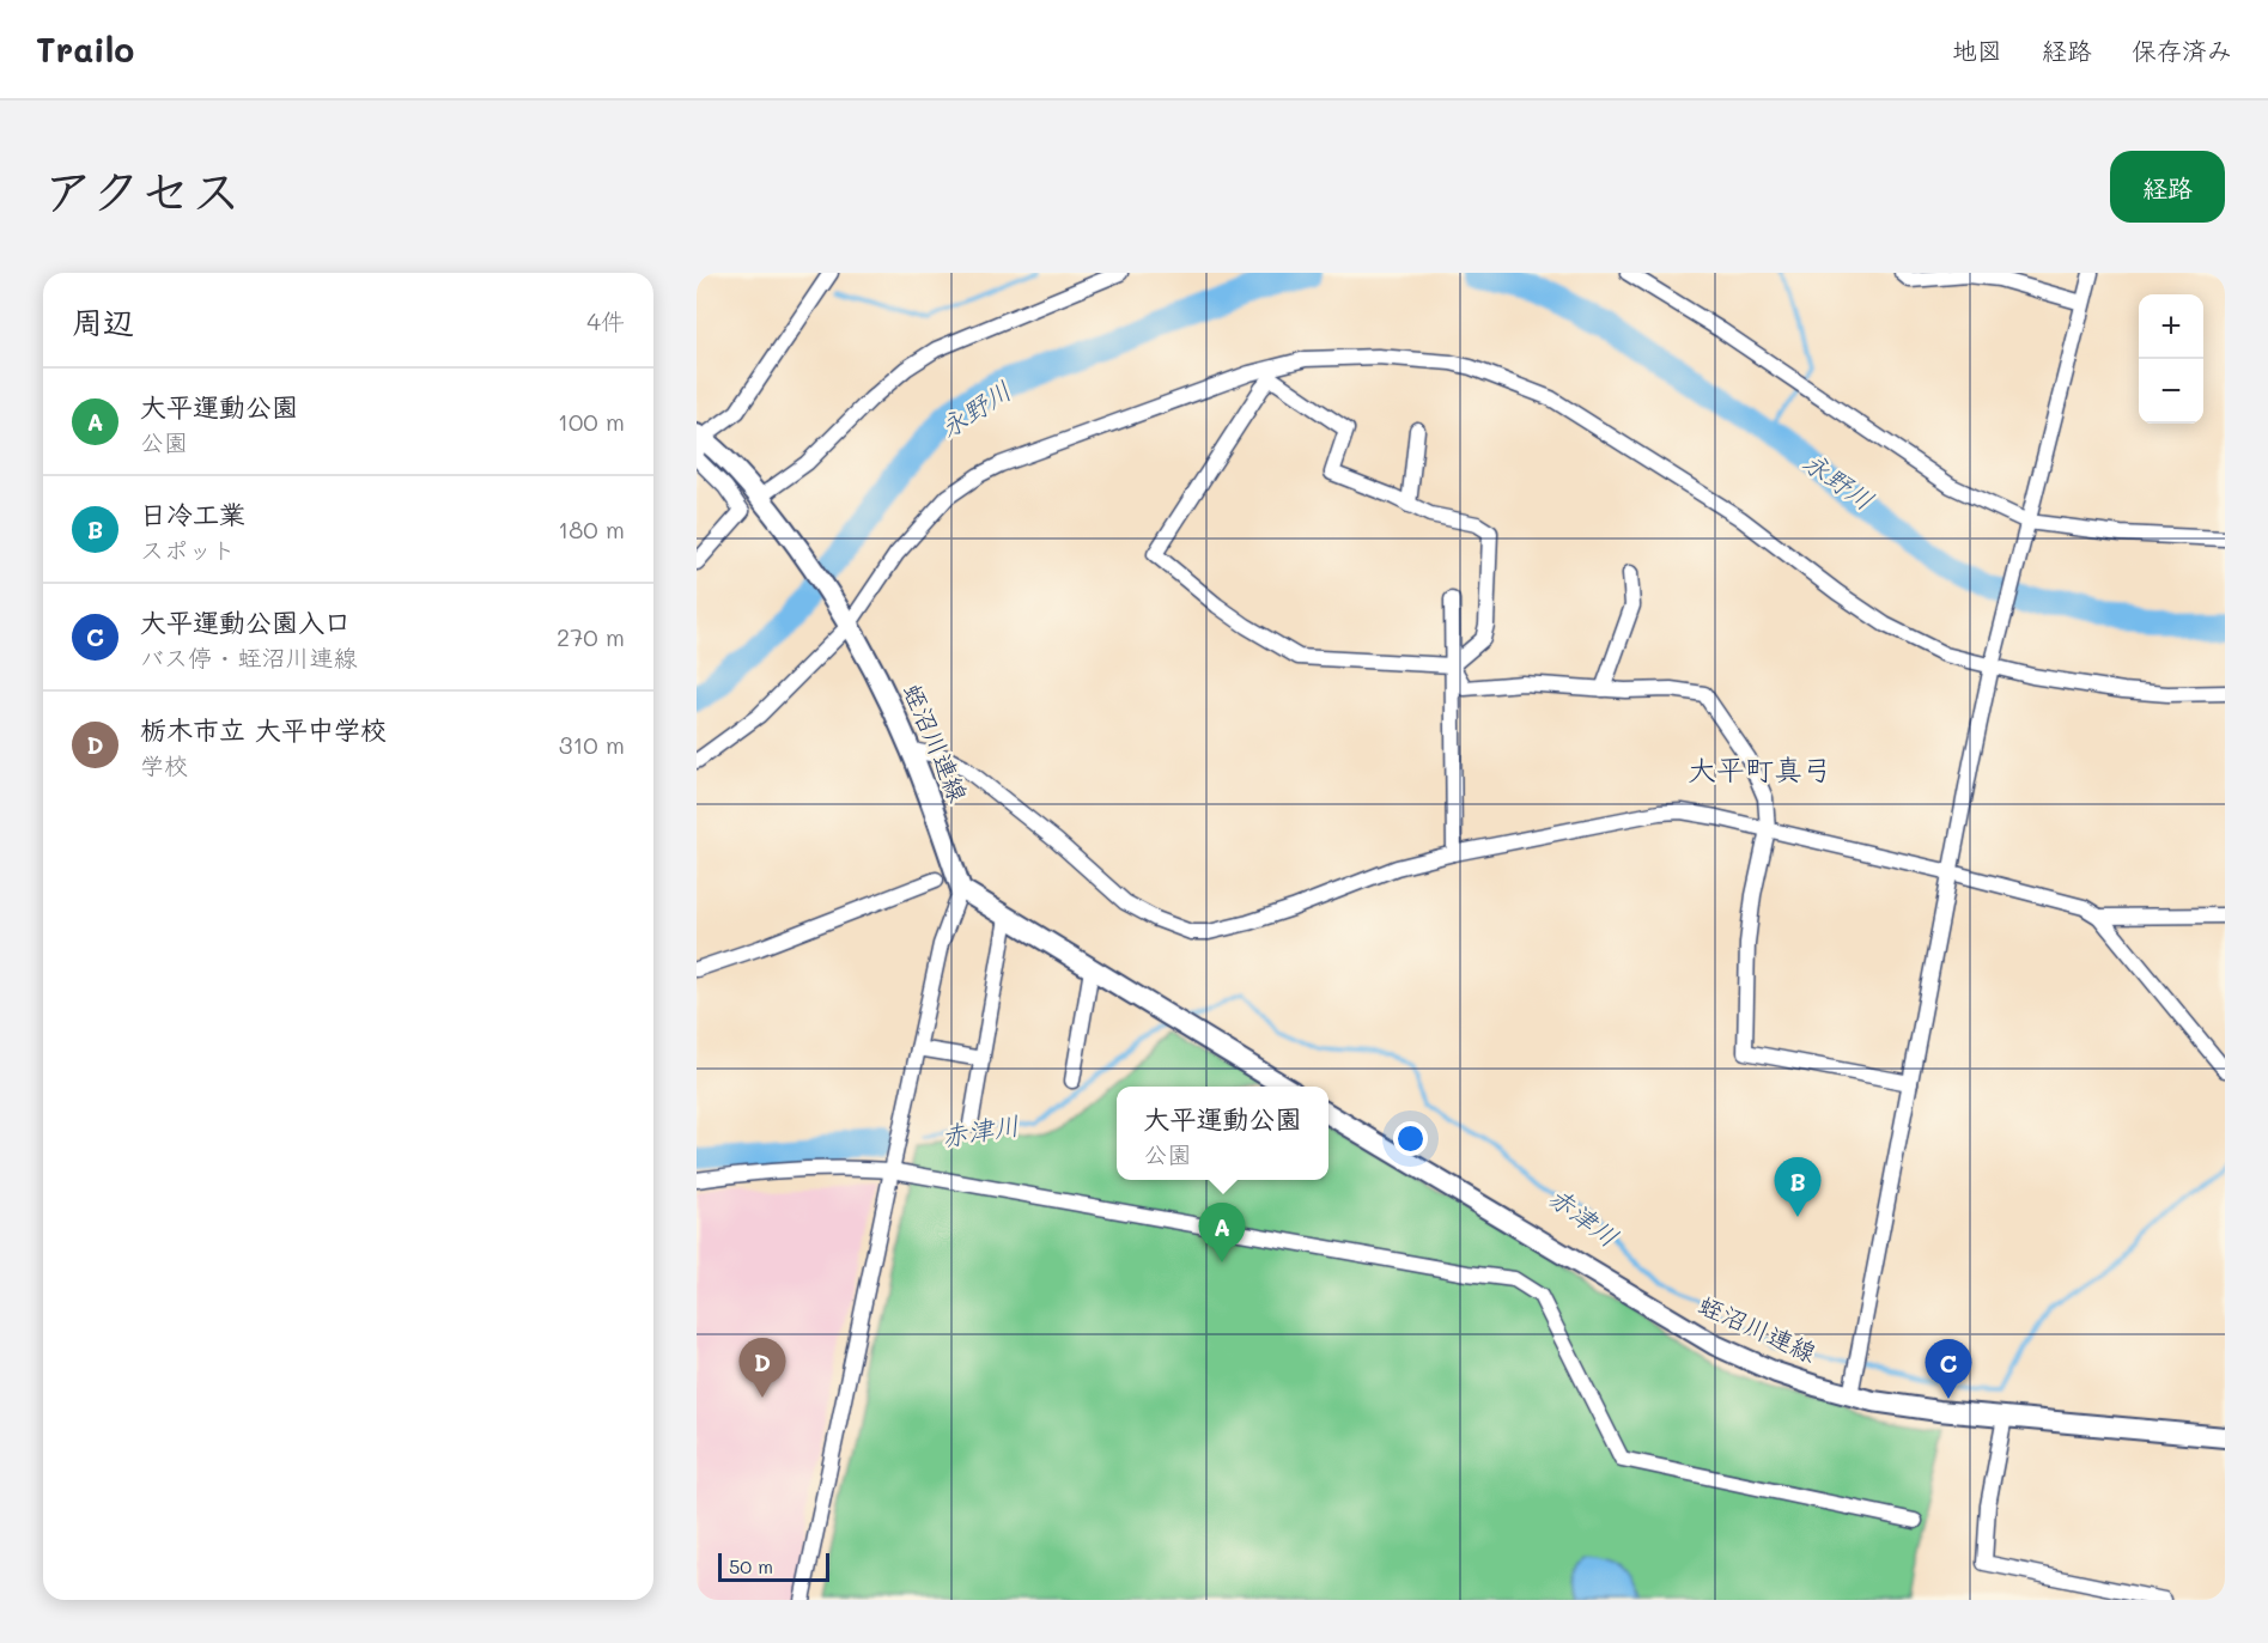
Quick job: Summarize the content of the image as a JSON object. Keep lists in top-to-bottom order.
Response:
{
  "streets": {
    "main road": ["蛭沼川連線"]
  },
  "districts": ["大平町真弓"],
  "water": ["永野川", "赤津川"],
  "scale_bar": "50 m",
  "page": {
    "header": "Trailo",
    "nav": ["地図", "経路", "保存済み"],
    "title": "アクセス",
    "buttons": "経路",
    "heading": ["周辺", "4件"],
    "map_buttons": ["+", "−"],
    "list": [
      {
        "mark": "A",
        "name": "大平運動公園",
        "note": "公園",
        "value": "100 m"
      },
      {
        "mark": "B",
        "name": "日冷工業",
        "note": "スポット",
        "value": "180 m"
      },
      {
        "mark": "C",
        "name": "大平運動公園入口",
        "note": "バス停 · 蛭沼川連線",
        "value": "270 m"
      },
      {
        "mark": "D",
        "name": "栃木市立 大平中学校",
        "note": "学校",
        "value": "310 m"
      }
    ],
    "popup": ["大平運動公園", "公園"],
    "pins": [
      "B",
      "A",
      "D",
      "C"
    ],
    "scale": "50 m"
  }
}
